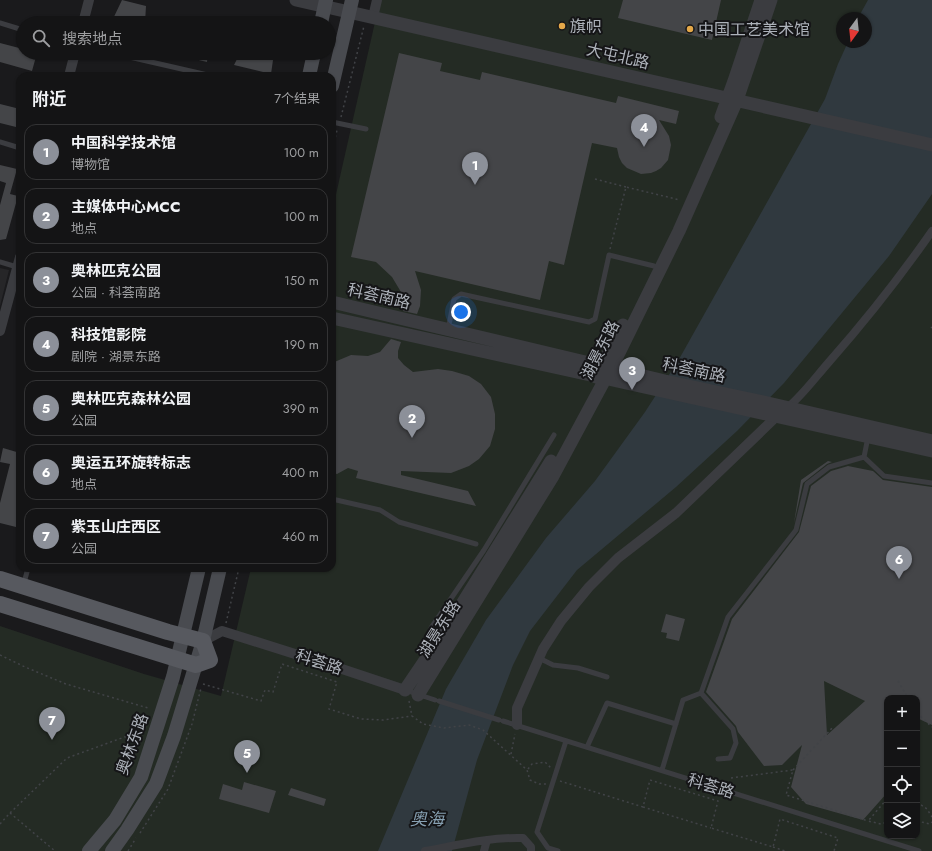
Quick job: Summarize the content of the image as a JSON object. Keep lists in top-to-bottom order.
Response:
{
  "streets": {
    "main road": ["奥林东路"],
    "street": [
      "大屯北路",
      "科荟南路",
      "湖景东路",
      "科荟路"
    ]
  },
  "crossings": [
    ["大屯北路", "湖景东路"],
    ["科荟南路", "湖景东路"],
    ["湖景东路", "科荟路"]
  ],
  "water": ["奥海"],
  "places": ["旗帜", "中国工艺美术馆"],
  "north": "bottom",
  "page": {
    "search": "搜索地点",
    "heading": ["附近", "7个结果"],
    "pins": [
      "4",
      "1",
      "3",
      "2",
      "6",
      "7",
      "5"
    ],
    "list": [
      {
        "mark": "1",
        "name": "中国科学技术馆",
        "note": "博物馆",
        "value": "100 m"
      },
      {
        "mark": "2",
        "name": "主媒体中心MCC",
        "note": "地点",
        "value": "100 m"
      },
      {
        "mark": "3",
        "name": "奥林匹克公园",
        "note": "公园 · 科荟南路",
        "value": "150 m"
      },
      {
        "mark": "4",
        "name": "科技馆影院",
        "note": "剧院 · 湖景东路",
        "value": "190 m"
      },
      {
        "mark": "5",
        "name": "奥林匹克森林公园",
        "note": "公园",
        "value": "390 m"
      },
      {
        "mark": "6",
        "name": "奥运五环旋转标志",
        "note": "地点",
        "value": "400 m"
      },
      {
        "mark": "7",
        "name": "紫玉山庄西区",
        "note": "公园",
        "value": "460 m"
      }
    ],
    "map_buttons": ["+", "−"]
  }
}
